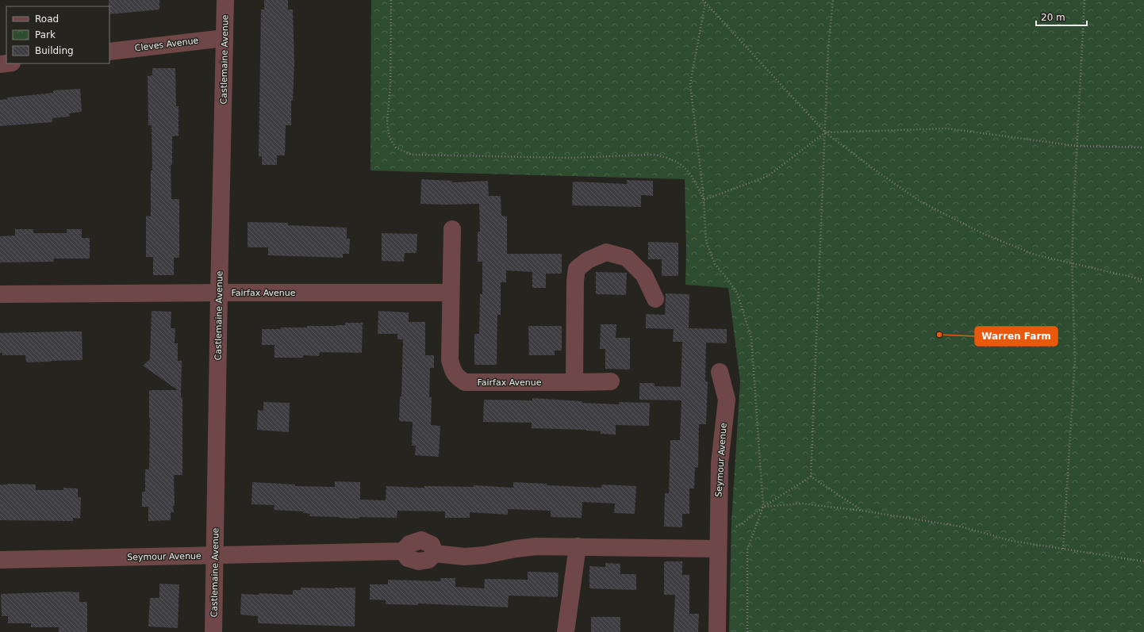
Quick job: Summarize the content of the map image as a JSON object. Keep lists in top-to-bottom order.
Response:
{
  "streets": {
    "street": [
      "Cleves Avenue",
      "Castlemaine Avenue",
      "Fairfax Avenue",
      "Seymour Avenue"
    ]
  },
  "crossings": [
    ["Cleves Avenue", "Castlemaine Avenue"],
    ["Castlemaine Avenue", "Fairfax Avenue"],
    ["Castlemaine Avenue", "Seymour Avenue"]
  ],
  "places": ["Warren Farm"],
  "legend": ["Road", "Park", "Building"],
  "scale_bar": "20 m"
}
